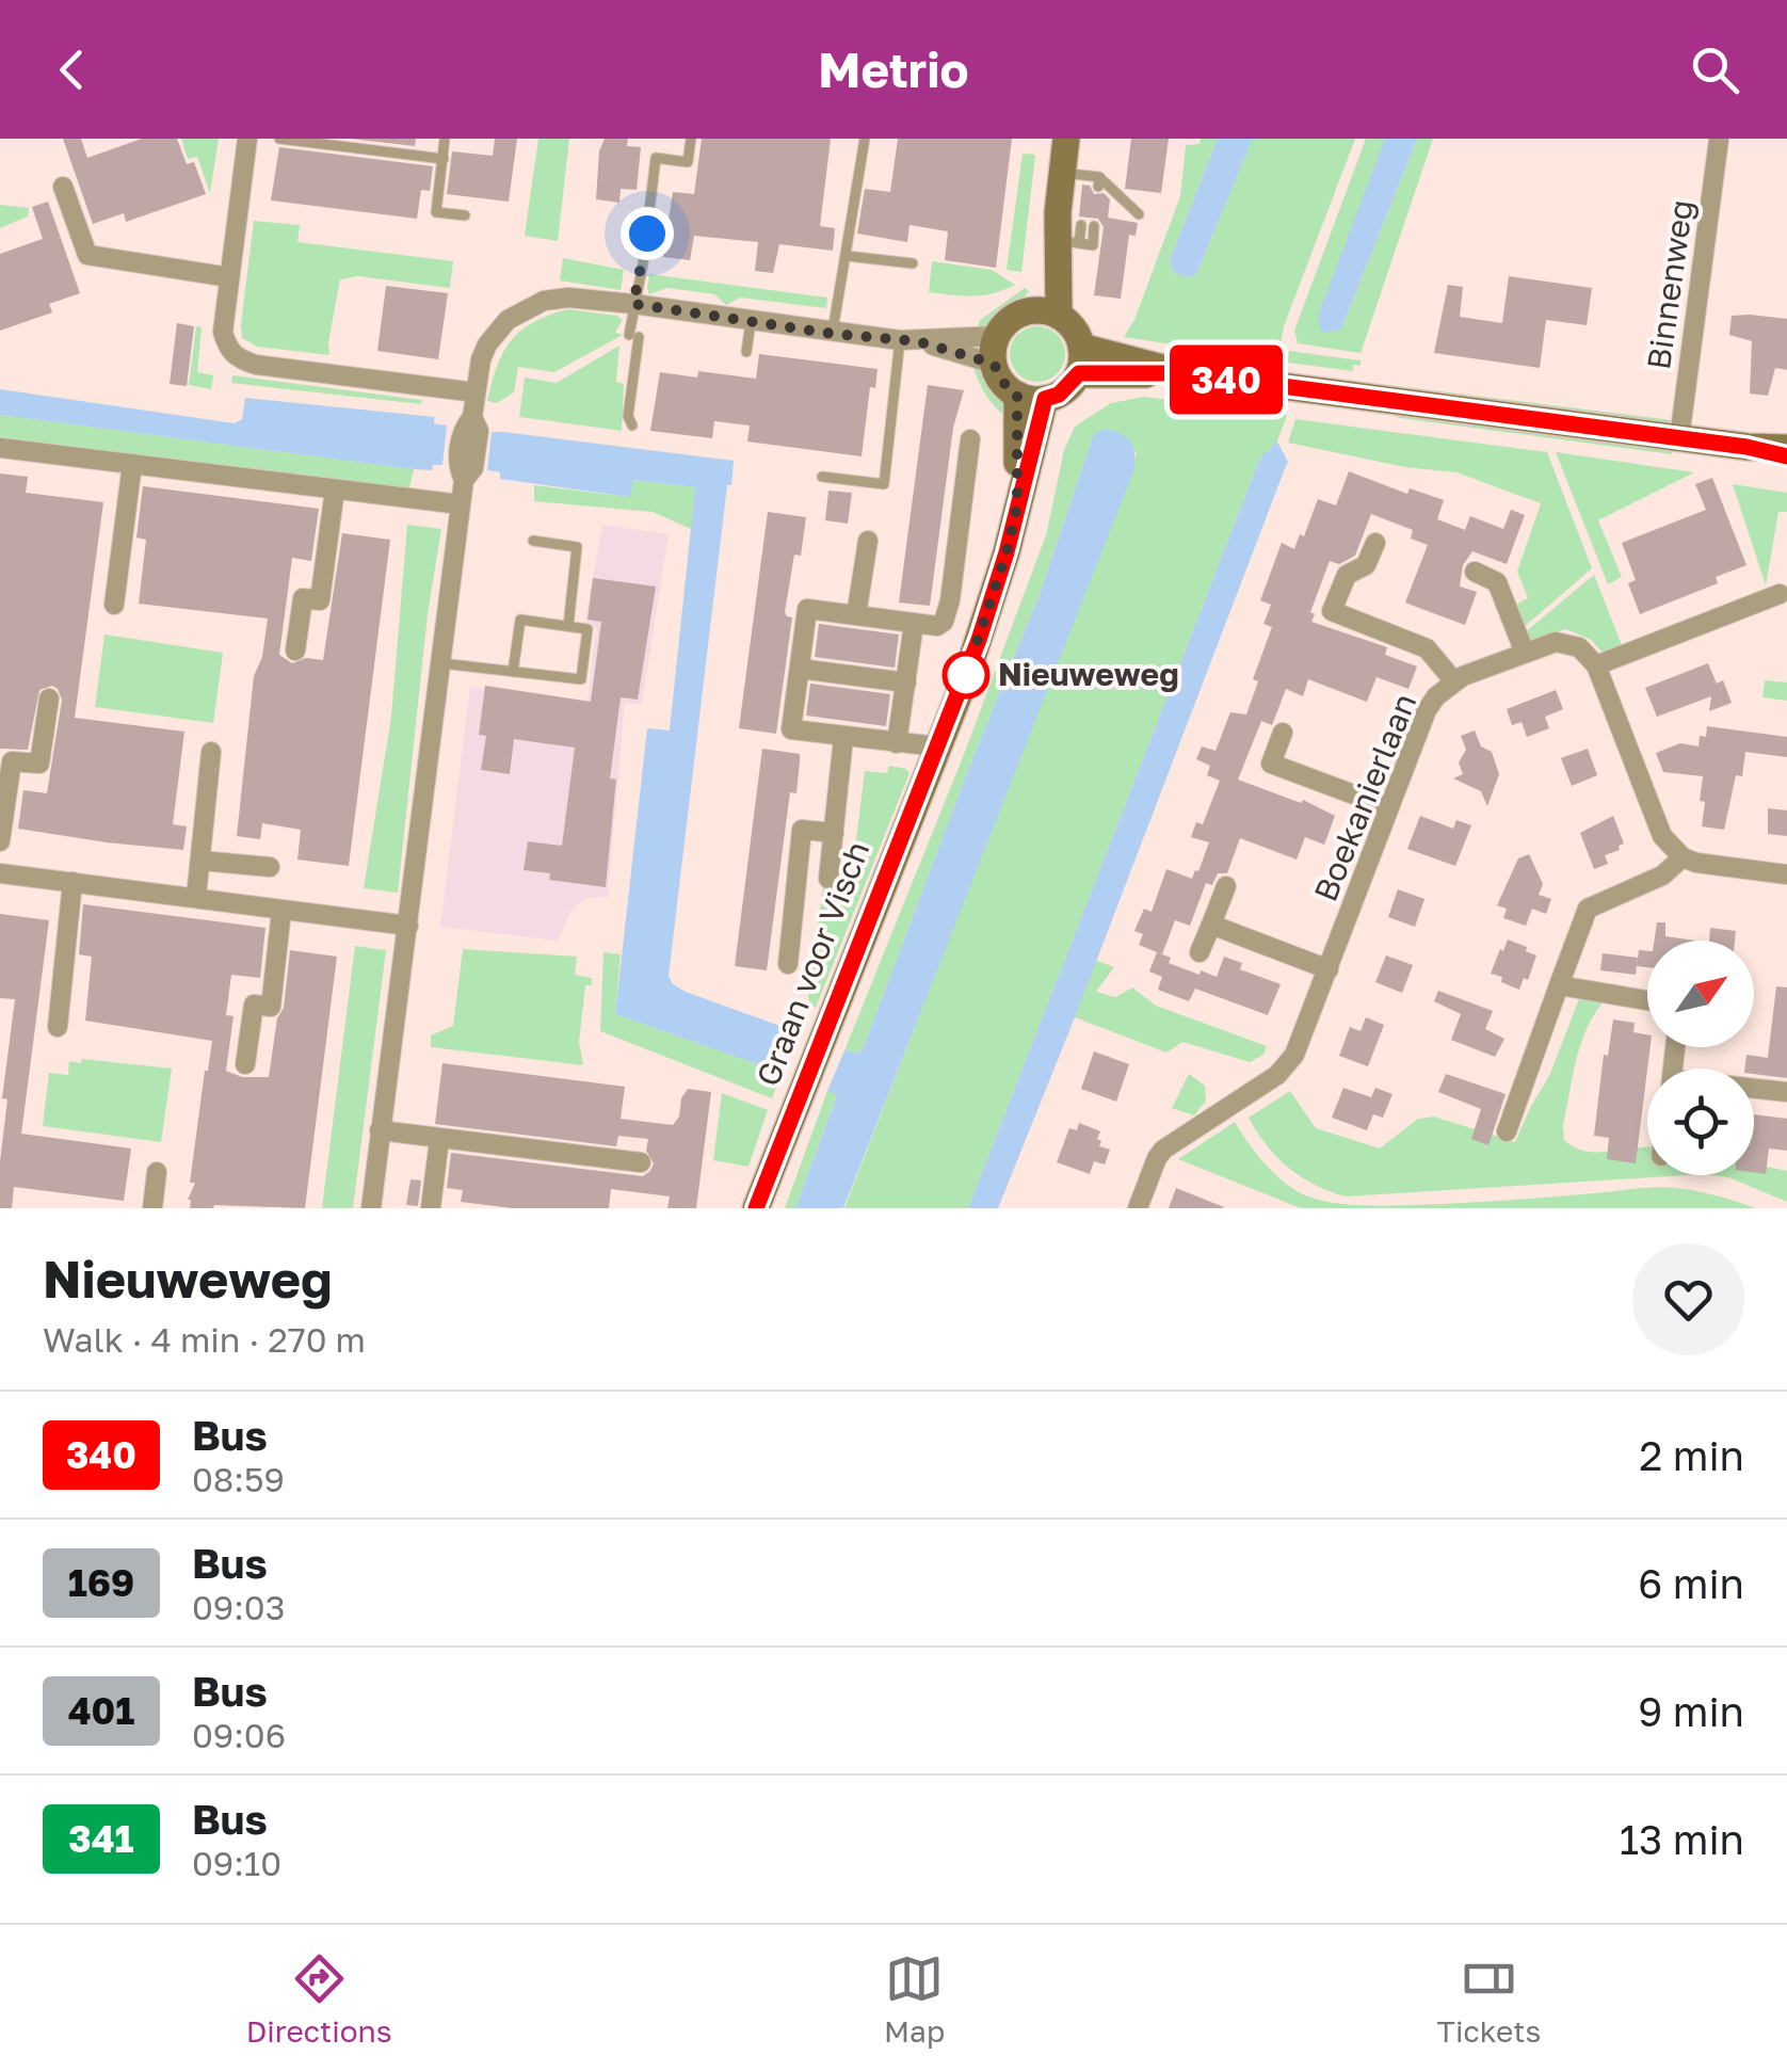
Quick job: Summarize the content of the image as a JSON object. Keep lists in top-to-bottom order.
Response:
{
  "streets": {
    "street": ["Binnenweg", "Boekanierlaan", "Graan voor Visch"]
  },
  "places": ["Nieuweweg"],
  "lines": ["bus line 340"],
  "north": "top right",
  "page": {
    "header": "Metrio",
    "on_map": "340",
    "heading": ["Nieuweweg", "Walk · 4 min · 270 m"],
    "list": [
      {
        "mark": "340",
        "name": "Bus",
        "note": "08:59",
        "value": "2 min"
      },
      {
        "mark": "169",
        "name": "Bus",
        "note": "09:03",
        "value": "6 min"
      },
      {
        "mark": "401",
        "name": "Bus",
        "note": "09:06",
        "value": "9 min"
      },
      {
        "mark": "341",
        "name": "Bus",
        "note": "09:10",
        "value": "13 min"
      }
    ],
    "tabs": ["Directions", "Map", "Tickets"]
  }
}
